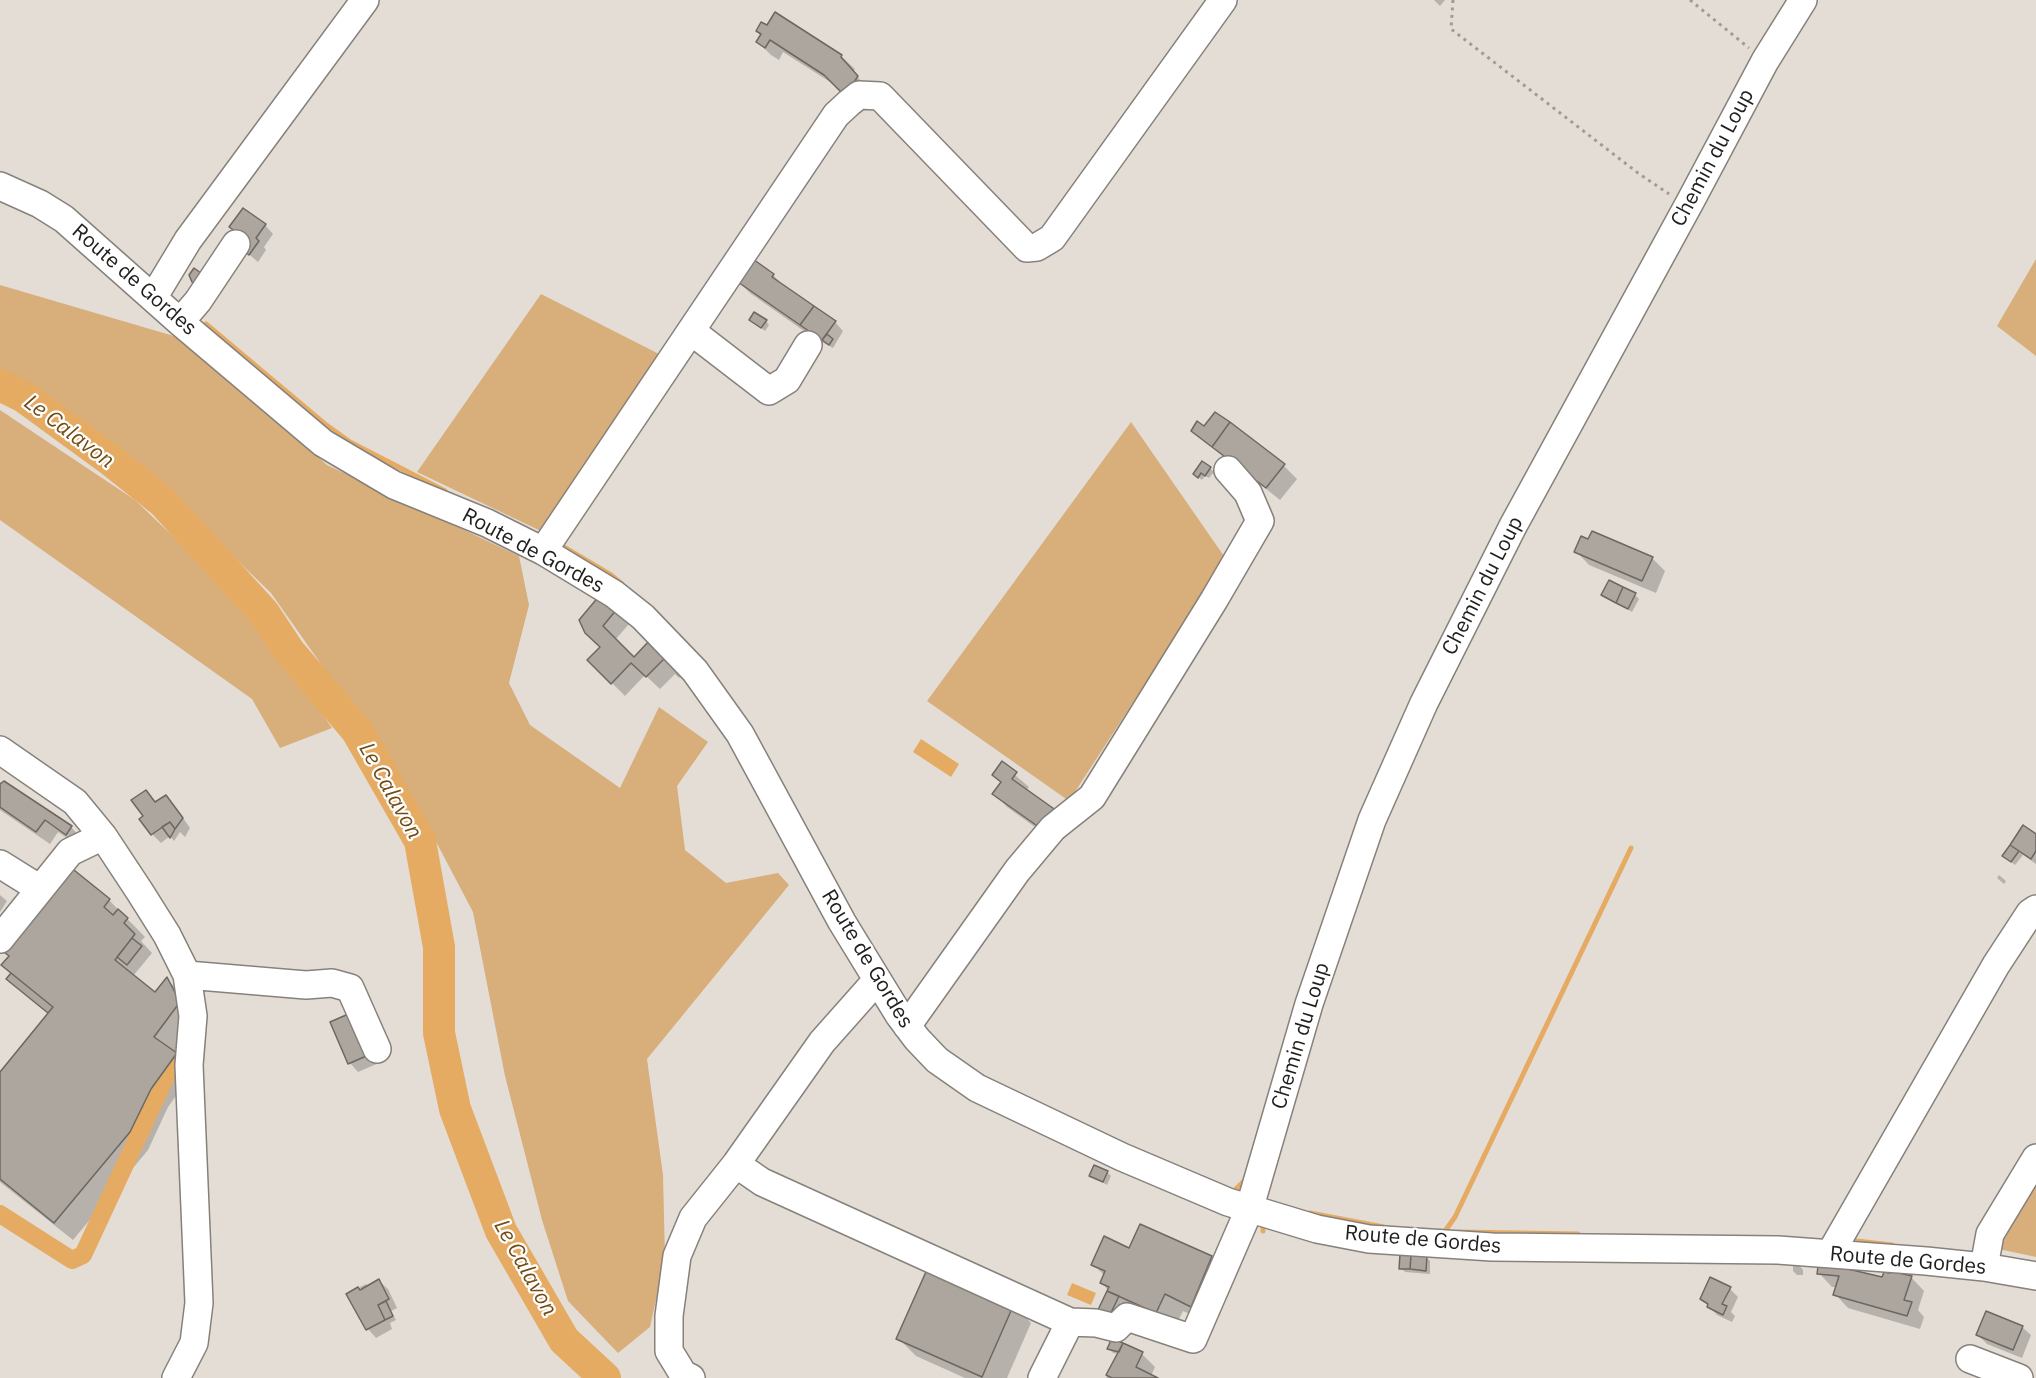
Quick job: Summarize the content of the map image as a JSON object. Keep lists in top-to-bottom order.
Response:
{
  "streets": {
    "street": ["Chemin du Loup", "Route de Gordes"]
  },
  "crossings": [
    ["Chemin du Loup", "Route de Gordes"]
  ],
  "water": ["Le Calavon"]
}
